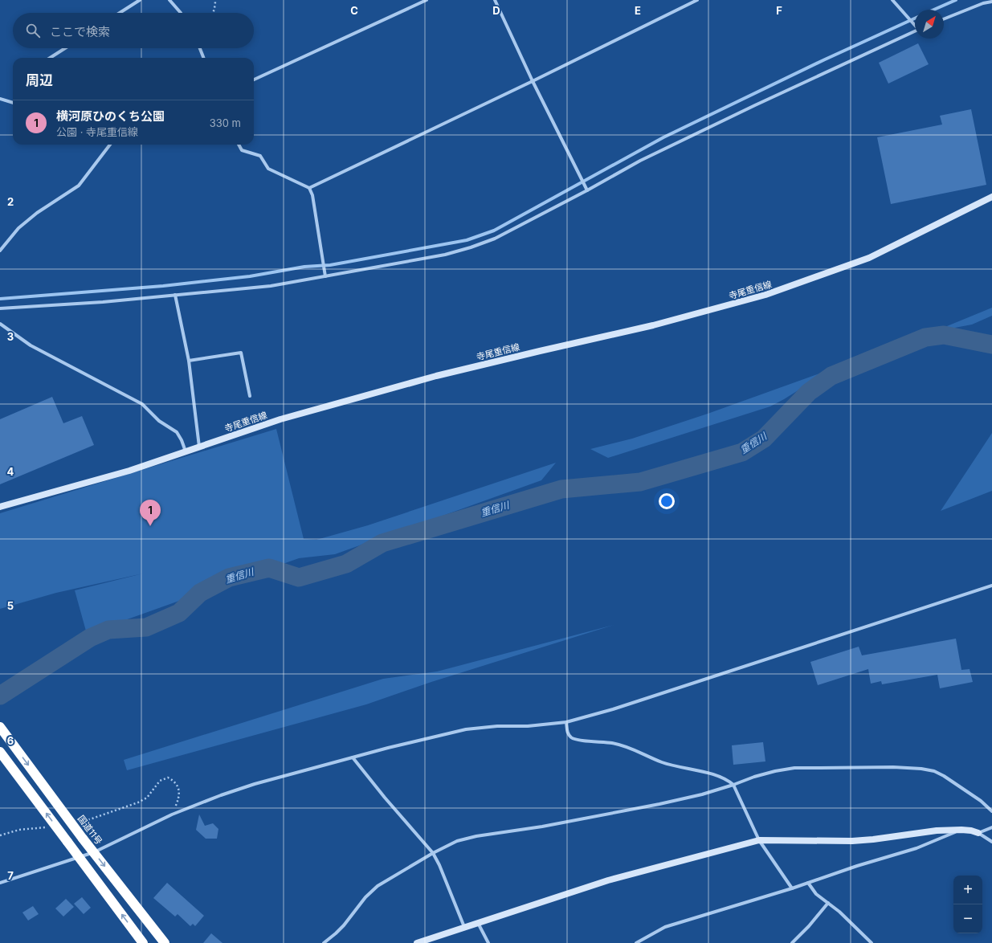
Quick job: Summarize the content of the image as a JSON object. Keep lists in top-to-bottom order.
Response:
{
  "streets": {
    "highway": ["国道11号"],
    "main road": ["寺尾重信線"]
  },
  "water": ["重信川"],
  "north": "top right",
  "page": {
    "search": "ここで検索",
    "heading": "周辺",
    "list": [
      {
        "mark": "1",
        "name": "横河原ひのくち公園",
        "note": "公園 · 寺尾重信線",
        "value": "330 m"
      }
    ],
    "pins": "1",
    "map_buttons": ["+", "−"]
  },
  "grid": {
    "columns": [
      "C",
      "D",
      "E",
      "F"
    ],
    "rows": [
      "2",
      "3",
      "4",
      "5",
      "6",
      "7"
    ]
  }
}
